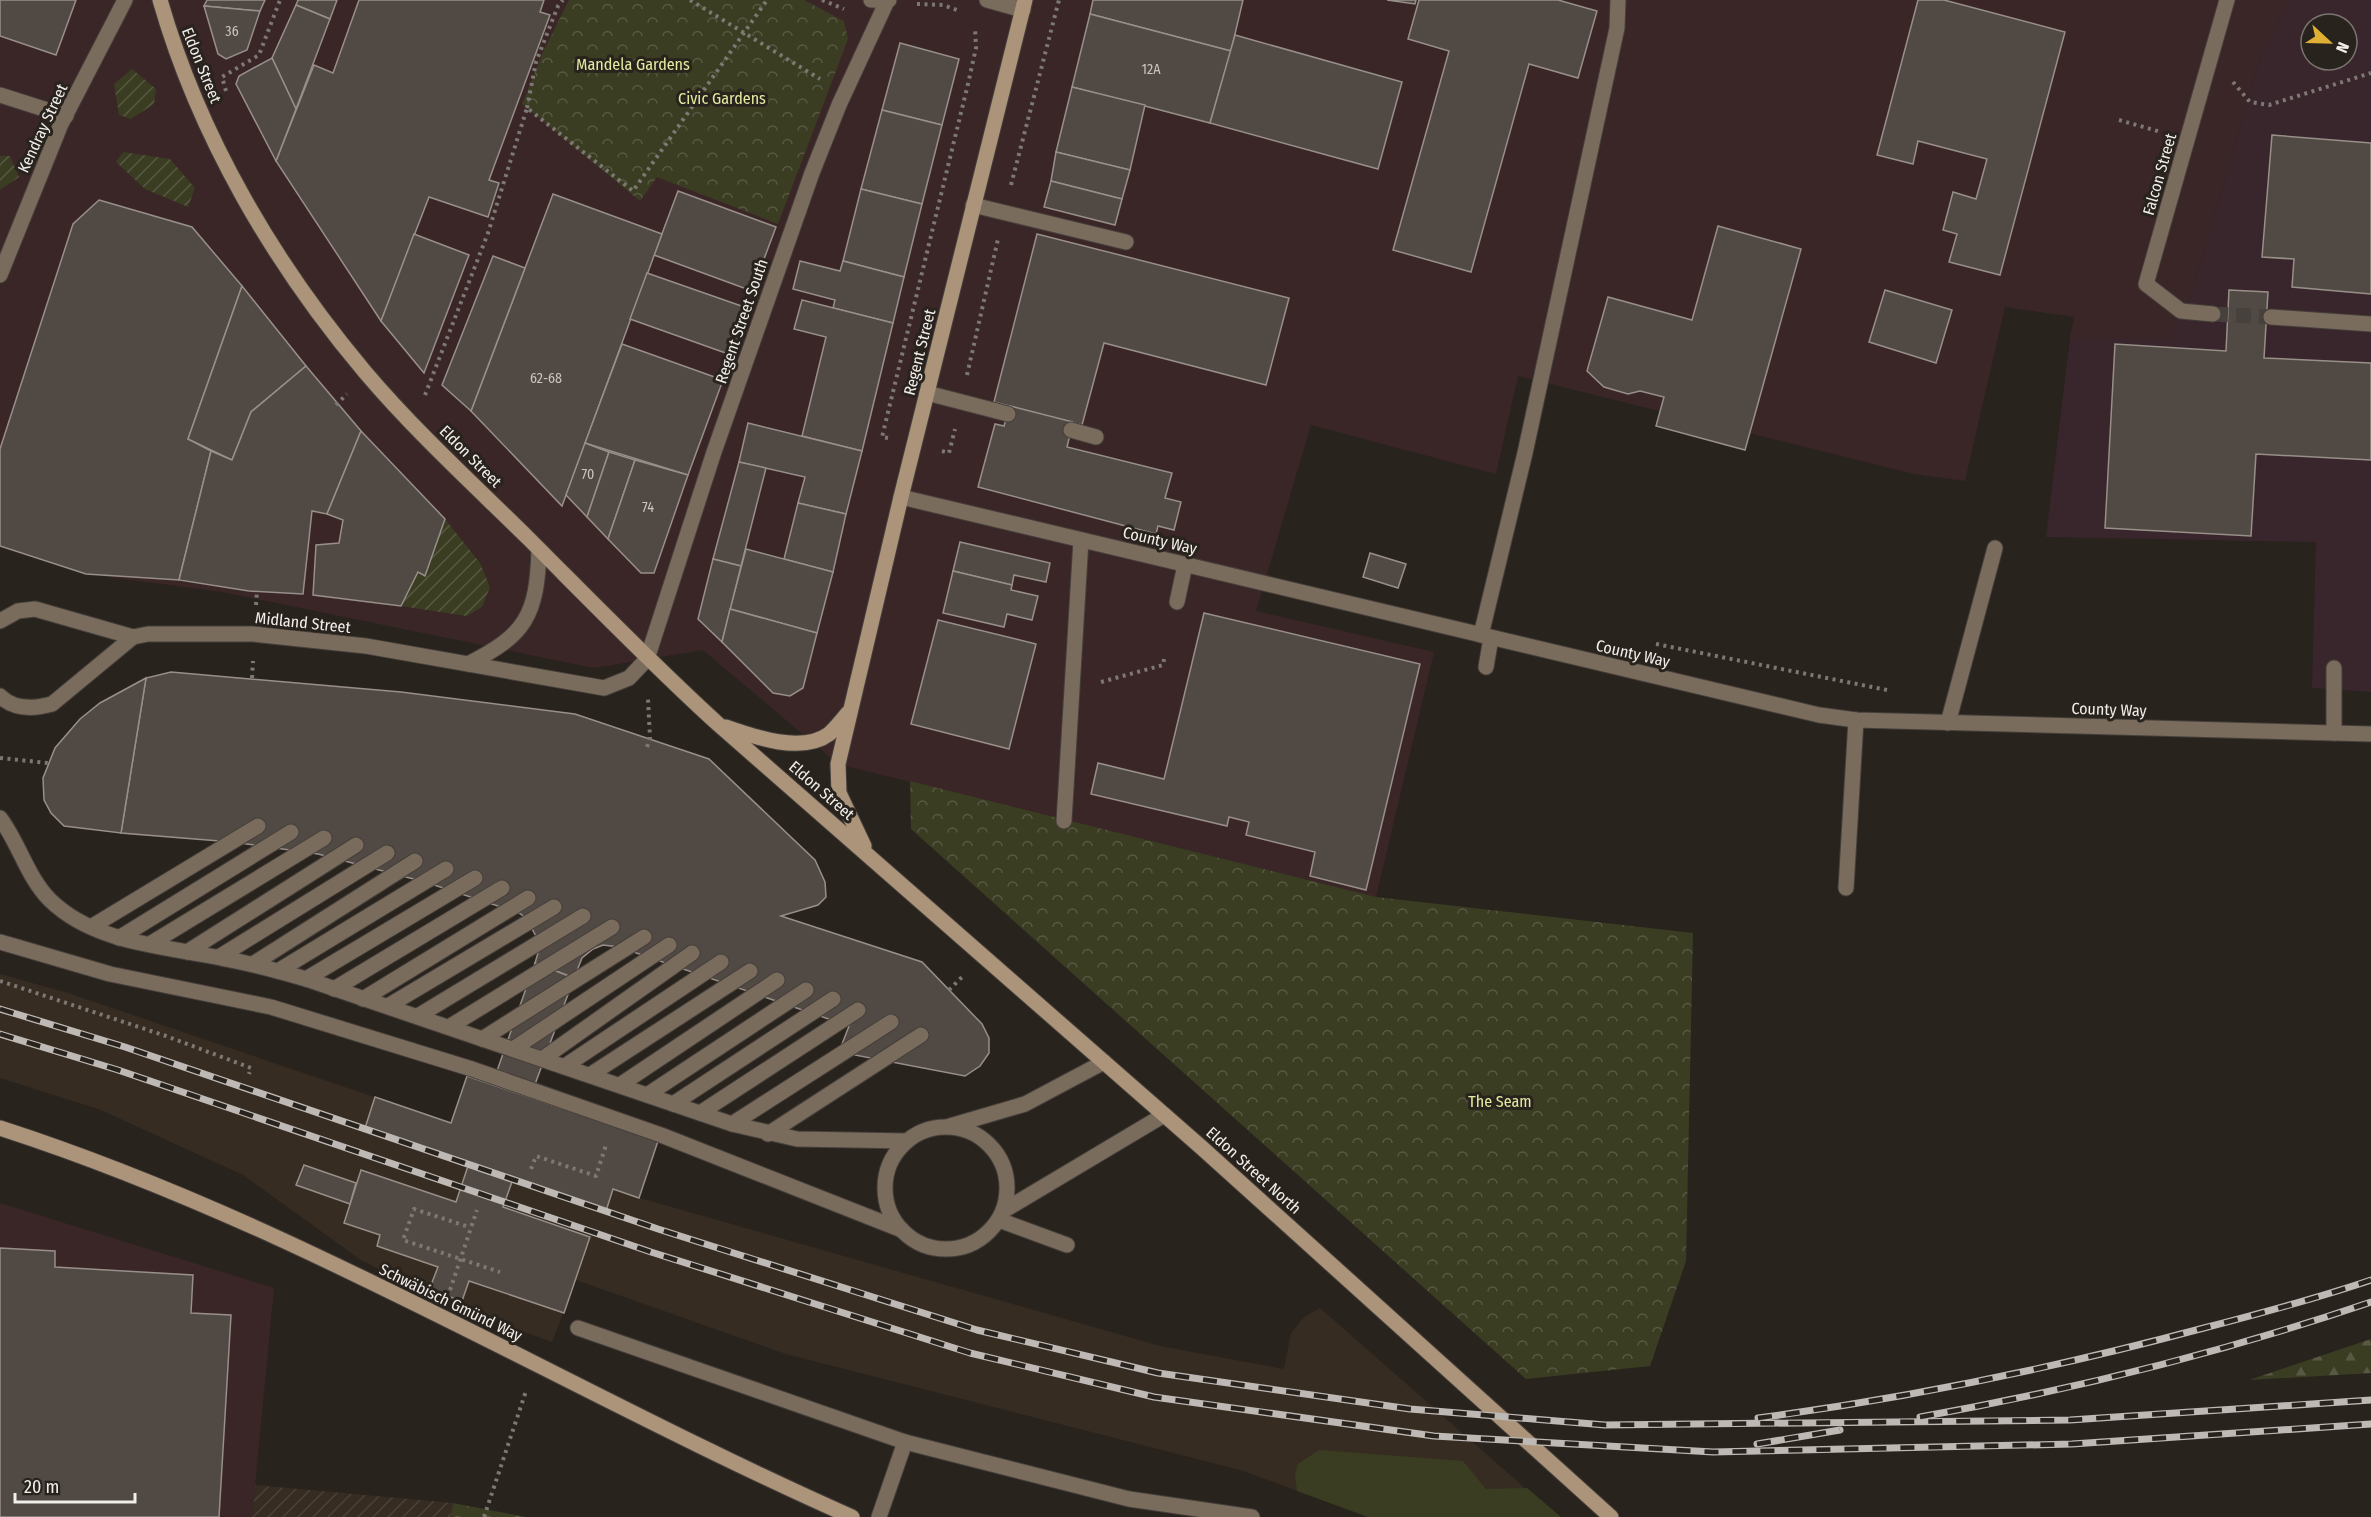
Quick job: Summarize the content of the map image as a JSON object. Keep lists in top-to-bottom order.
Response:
{
  "streets": {
    "street": [
      "Eldon Street",
      "Kendray Street",
      "Falcon Street",
      "Regent Street South",
      "Regent Street",
      "County Way",
      "Midland Street",
      "Eldon Street North",
      "Schwäbisch Gmünd Way"
    ]
  },
  "crossings": [
    ["Eldon Street", "Regent Street South"],
    ["Eldon Street", "Regent Street"],
    ["Eldon Street", "Midland Street"],
    ["Eldon Street", "Eldon Street North"],
    ["Regent Street South", "Midland Street"],
    ["Regent Street", "County Way"],
    ["Regent Street", "Eldon Street North"]
  ],
  "parks": ["Mandela Gardens", "Civic Gardens", "The Seam"],
  "house_numbers": [
    "36",
    "12A",
    "62-68",
    "70",
    "74"
  ],
  "scale_bar": "20 m",
  "north": "right"
}
